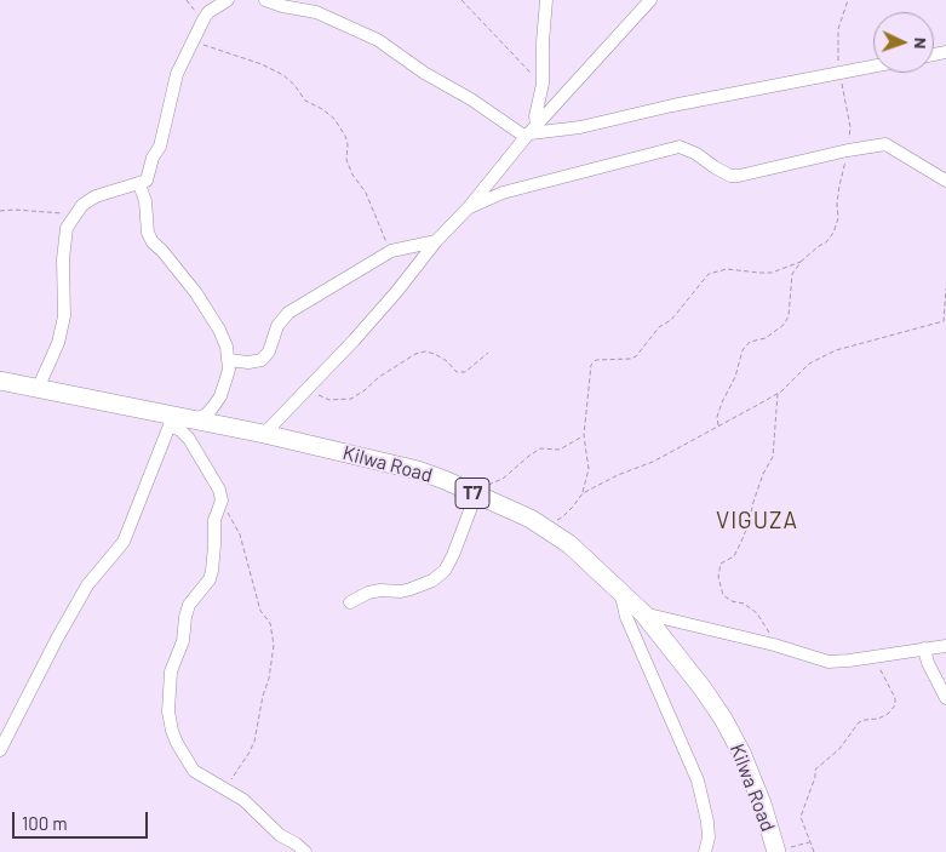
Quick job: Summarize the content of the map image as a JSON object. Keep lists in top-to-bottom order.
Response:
{
  "streets": {
    "highway": ["Kilwa Road", "T7"]
  },
  "districts": ["VIGUZA"],
  "scale_bar": "100 m",
  "north": "right"
}
